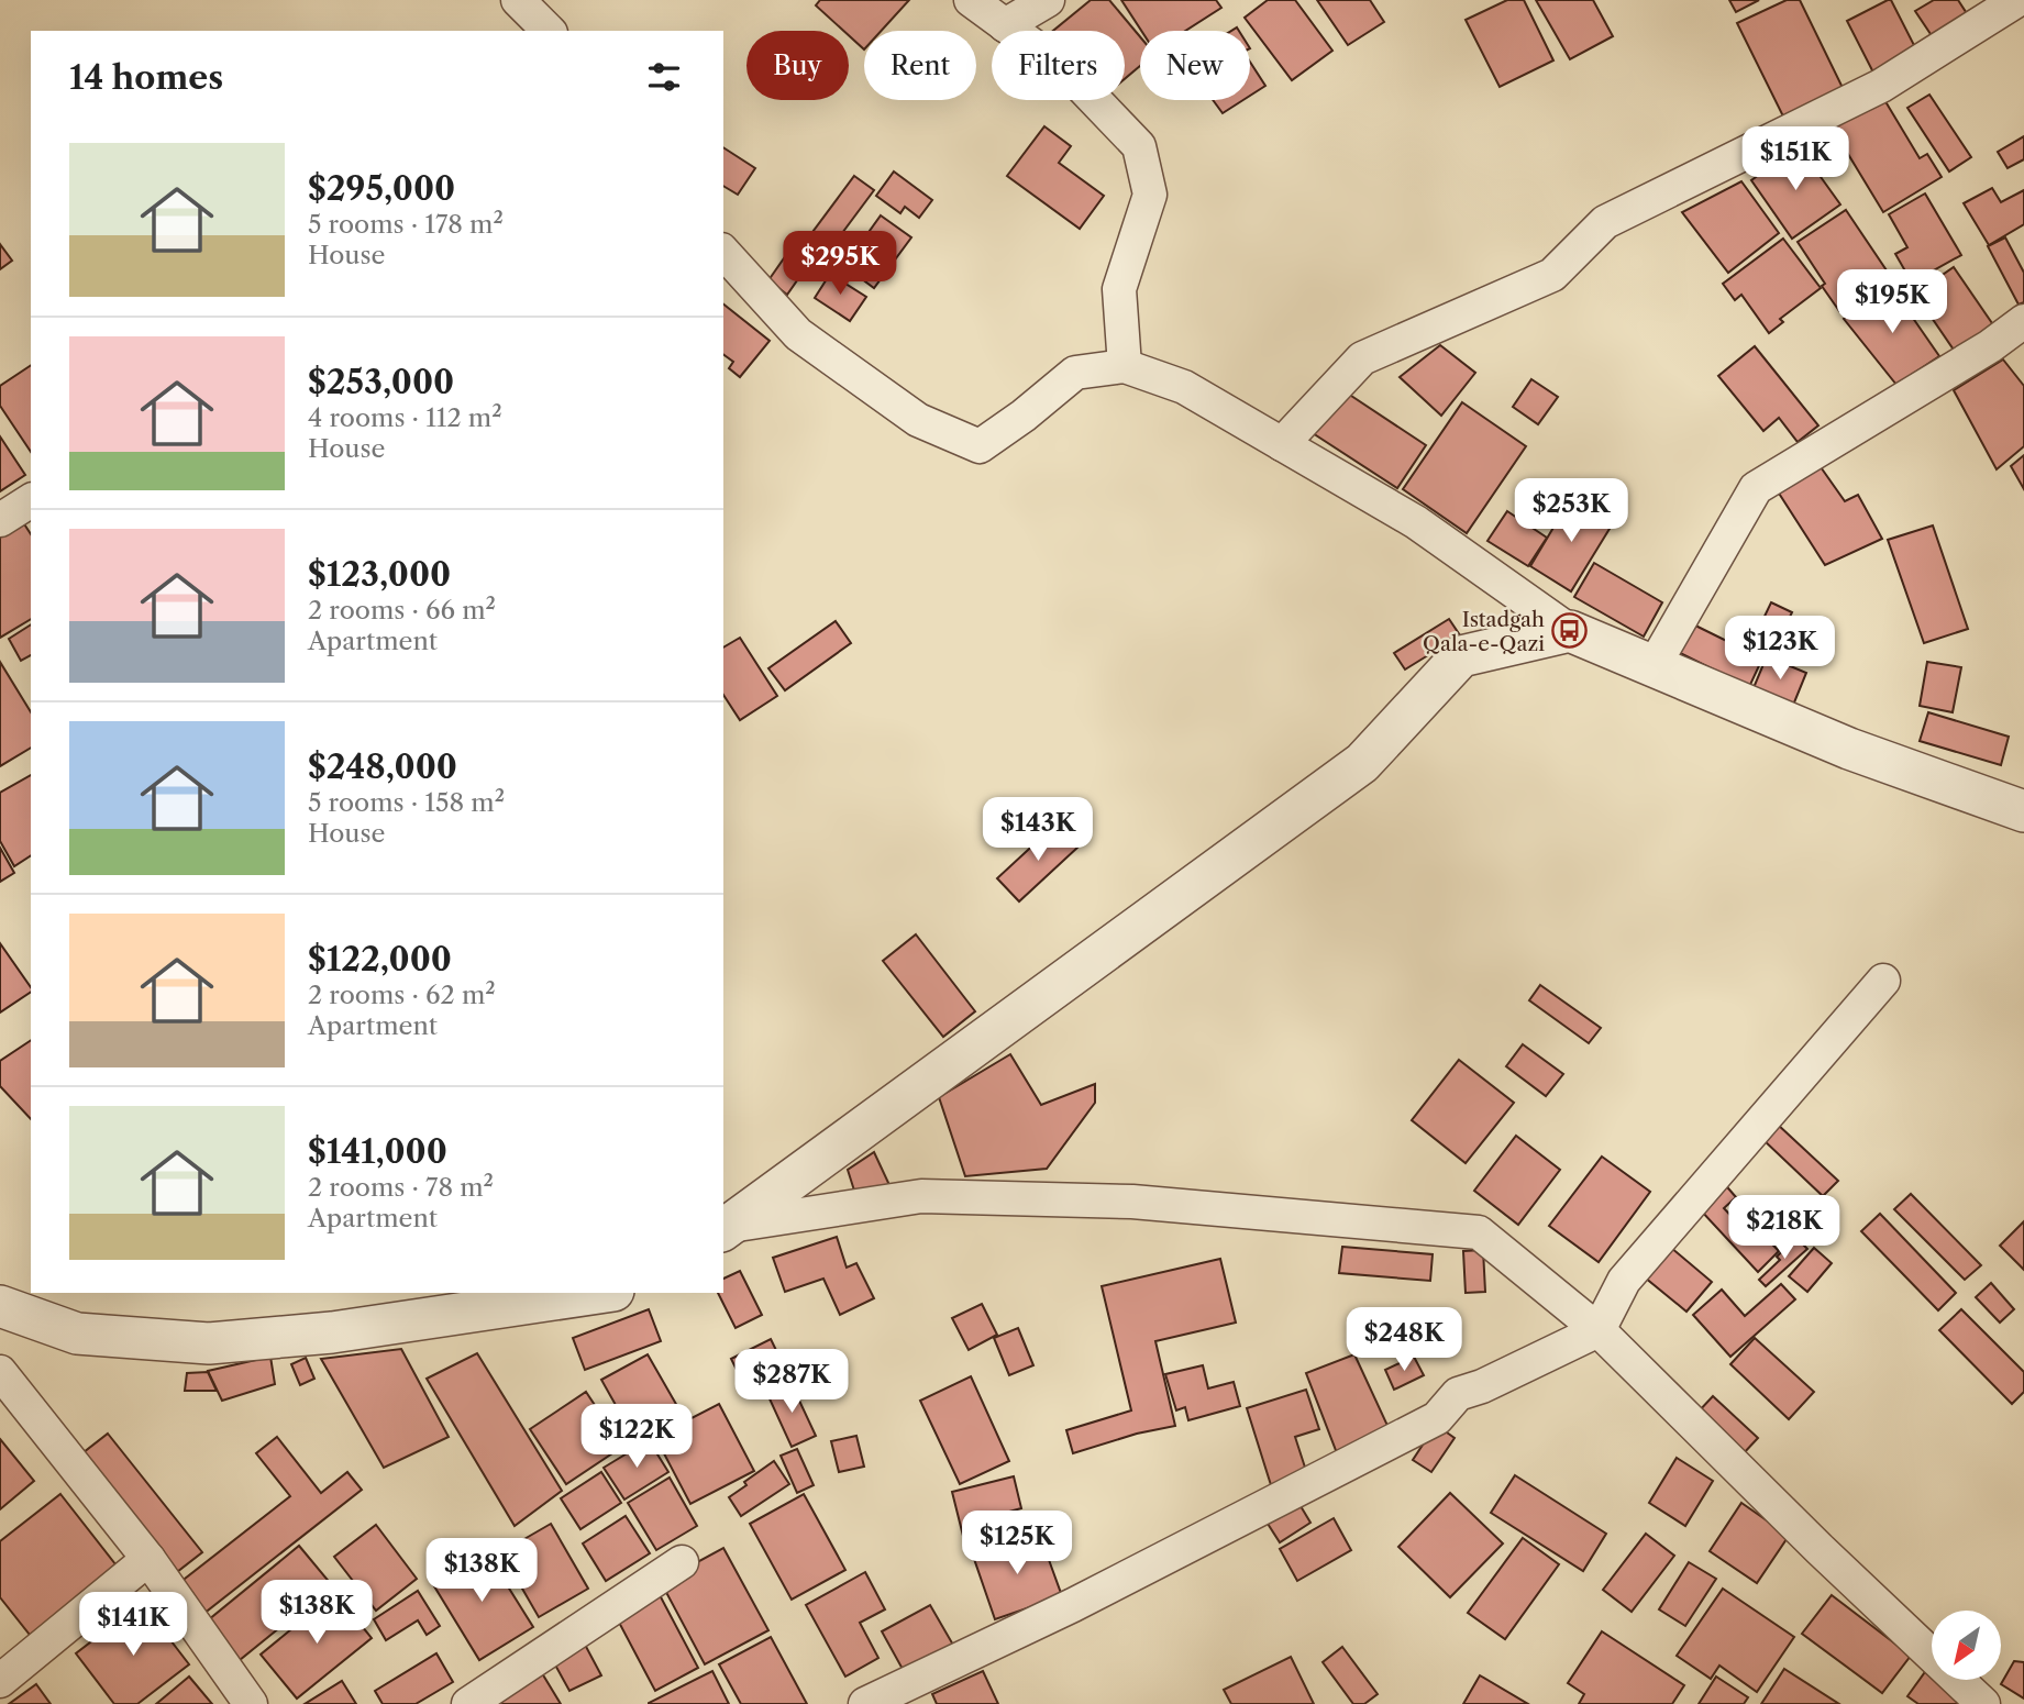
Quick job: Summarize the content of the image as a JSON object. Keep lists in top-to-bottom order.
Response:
{
  "places": {
    "bus stop": ["Istadgah Qala-e-Qazi"]
  },
  "north": "bottom left",
  "page": {
    "chip": [
      "Buy",
      "Rent",
      "Filters",
      "New"
    ],
    "heading": "14 homes",
    "list": [
      {
        "name": "$295,000",
        "note": "5 rooms · 178 m² · House"
      },
      {
        "name": "$253,000",
        "note": "4 rooms · 112 m² · House"
      },
      {
        "name": "$123,000",
        "note": "2 rooms · 66 m² · Apartment"
      },
      {
        "name": "$248,000",
        "note": "5 rooms · 158 m² · House"
      },
      {
        "name": "$122,000",
        "note": "2 rooms · 62 m² · Apartment"
      },
      {
        "name": "$141,000",
        "note": "2 rooms · 78 m² · Apartment"
      }
    ],
    "price": [
      "$151K",
      "$295K",
      "$195K",
      "$253K",
      "$123K",
      "$143K",
      "$218K",
      "$248K",
      "$287K",
      "$122K",
      "$125K",
      "$138K",
      "$138K",
      "$141K"
    ]
  }
}
